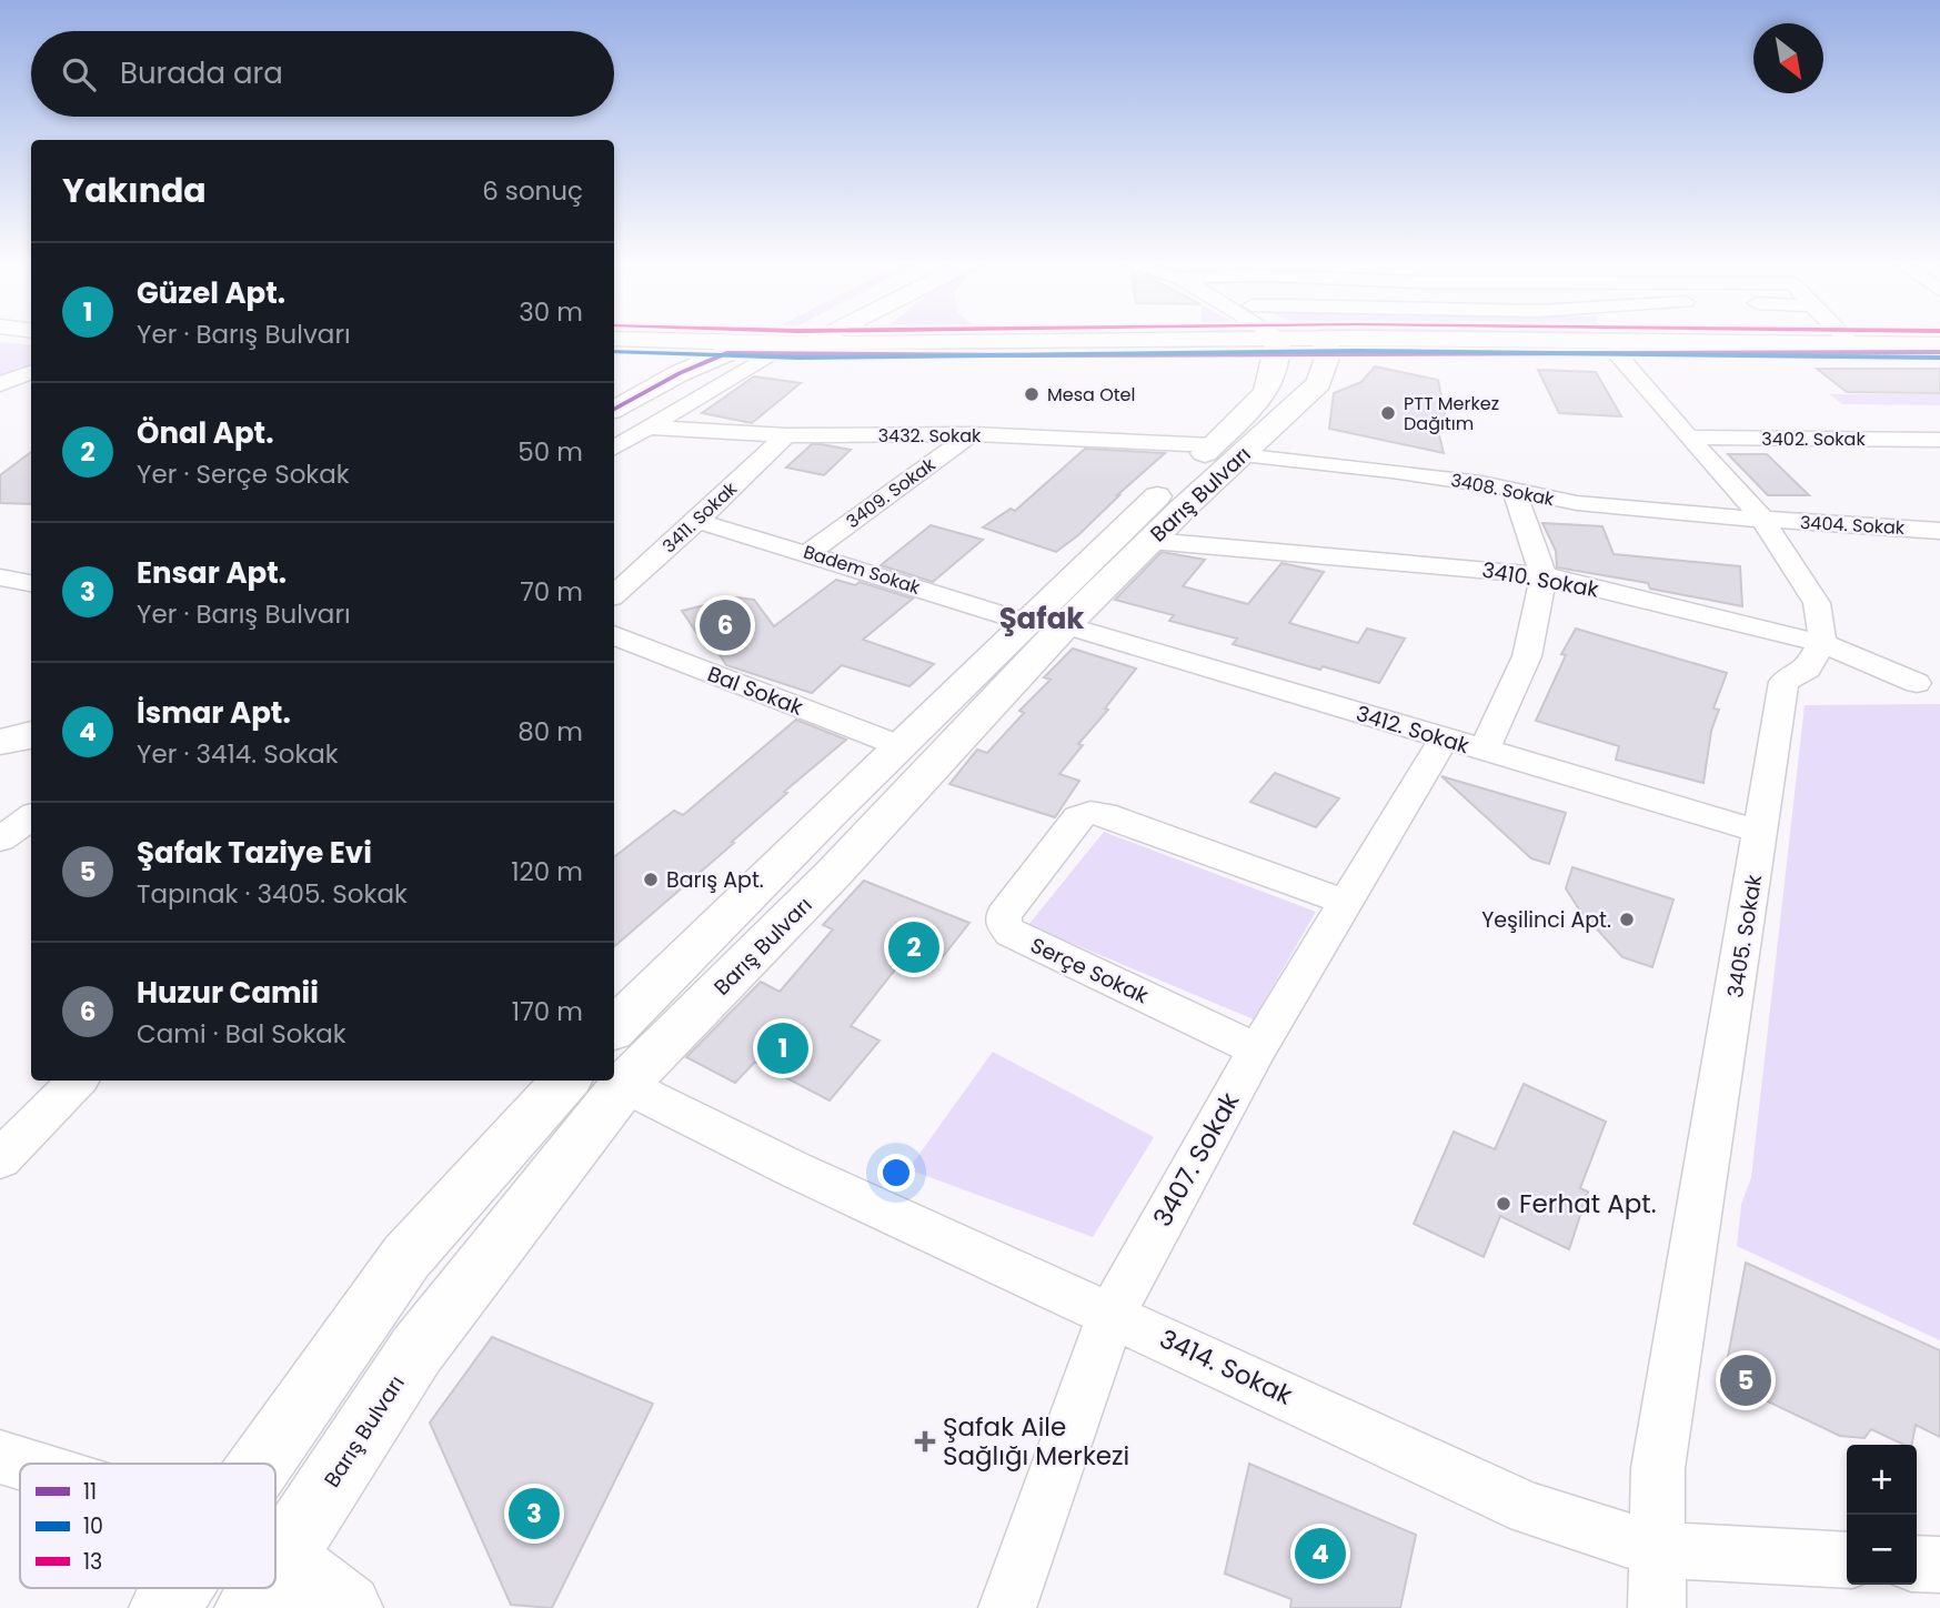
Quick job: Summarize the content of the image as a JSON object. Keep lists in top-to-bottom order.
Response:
{
  "streets": {
    "main road": ["Barış Bulvarı"],
    "street": [
      "3432. Sokak",
      "3402. Sokak",
      "3408. Sokak",
      "3409. Sokak",
      "3411. Sokak",
      "3404. Sokak",
      "Badem Sokak",
      "3410. Sokak",
      "Bal Sokak",
      "3412. Sokak",
      "3405. Sokak",
      "Serçe Sokak",
      "3407. Sokak",
      "3414. Sokak"
    ]
  },
  "crossings": [
    ["3432. Sokak", "3408. Sokak"],
    ["3432. Sokak", "3409. Sokak"],
    ["3432. Sokak", "Barış Bulvarı"],
    ["3432. Sokak", "3411. Sokak"],
    ["3408. Sokak", "Barış Bulvarı"],
    ["3408. Sokak", "3404. Sokak"],
    ["3409. Sokak", "Badem Sokak"],
    ["Barış Bulvarı", "Badem Sokak"],
    ["Barış Bulvarı", "3410. Sokak"],
    ["Barış Bulvarı", "Bal Sokak"],
    ["Barış Bulvarı", "3412. Sokak"],
    ["Barış Bulvarı", "3414. Sokak"],
    ["3411. Sokak", "Badem Sokak"],
    ["Badem Sokak", "3412. Sokak"],
    ["3410. Sokak", "3405. Sokak"],
    ["3410. Sokak", "3407. Sokak"],
    ["3412. Sokak", "3405. Sokak"],
    ["3412. Sokak", "3407. Sokak"],
    ["3405. Sokak", "3414. Sokak"],
    ["Serçe Sokak", "3407. Sokak"],
    ["3407. Sokak", "3414. Sokak"]
  ],
  "districts": ["Şafak"],
  "places": {
    "other": [
      "Mesa Otel",
      "PTT Merkez Dağıtım",
      "Barış Apt.",
      "Yeşilinci Apt.",
      "Ferhat Apt."
    ],
    "health": ["Şafak Aile Sağlığı Merkezi"]
  },
  "lines": ["transit line 10", "transit line 11"],
  "legend": ["11", "10", "13"],
  "north": "bottom right",
  "page": {
    "search": "Burada ara",
    "heading": ["Yakında", "6 sonuç"],
    "list": [
      {
        "mark": "1",
        "name": "Güzel Apt.",
        "note": "Yer · Barış Bulvarı",
        "value": "30 m"
      },
      {
        "mark": "2",
        "name": "Önal Apt.",
        "note": "Yer · Serçe Sokak",
        "value": "50 m"
      },
      {
        "mark": "3",
        "name": "Ensar Apt.",
        "note": "Yer · Barış Bulvarı",
        "value": "70 m"
      },
      {
        "mark": "4",
        "name": "İsmar Apt.",
        "note": "Yer · 3414. Sokak",
        "value": "80 m"
      },
      {
        "mark": "5",
        "name": "Şafak Taziye Evi",
        "note": "Tapınak · 3405. Sokak",
        "value": "120 m"
      },
      {
        "mark": "6",
        "name": "Huzur Camii",
        "note": "Cami · Bal Sokak",
        "value": "170 m"
      }
    ],
    "pins": [
      "6",
      "2",
      "1",
      "5",
      "3",
      "4"
    ],
    "map_buttons": ["+", "−"]
  }
}
